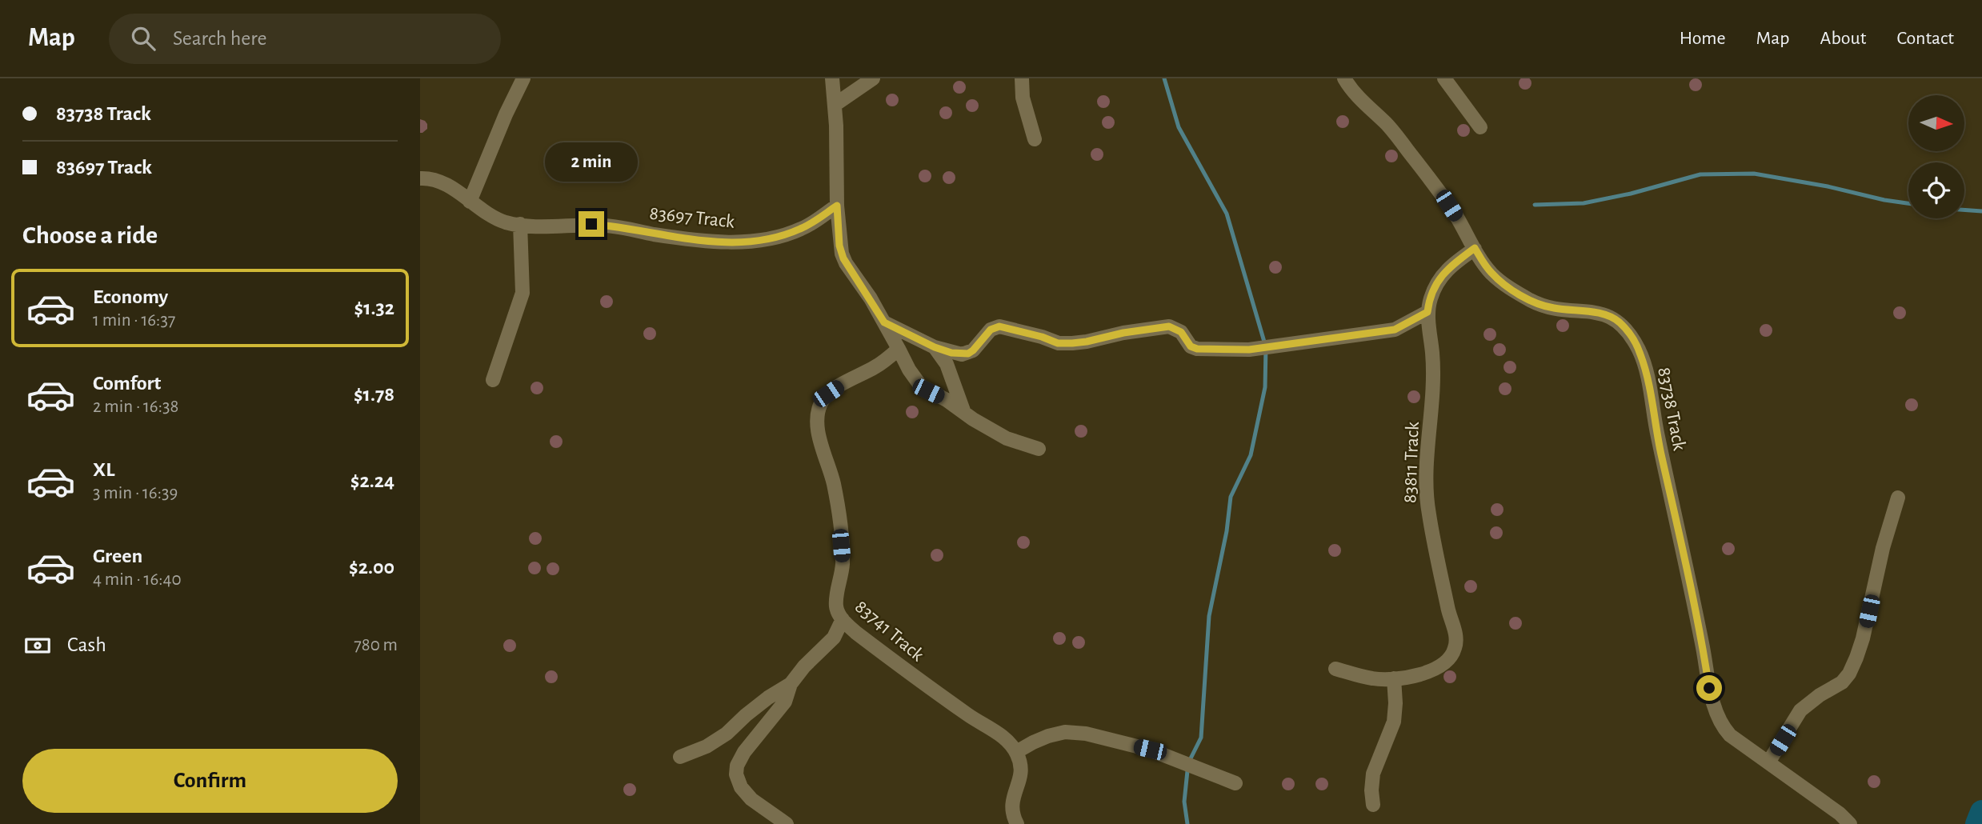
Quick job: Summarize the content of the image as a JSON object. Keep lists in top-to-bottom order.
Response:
{
  "streets": {
    "street": [
      "83697 Track",
      "83738 Track",
      "83811 Track",
      "83741 Track"
    ]
  },
  "crossings": [
    ["83738 Track", "83811 Track"]
  ],
  "north": "right",
  "page": {
    "header": "Map",
    "search": "Search here",
    "nav": [
      "Home",
      "Map",
      "About",
      "Contact"
    ],
    "banner": ["83738 Track", "83697 Track"],
    "bubble": "2 min",
    "heading": "Choose a ride",
    "list": [
      {
        "name": "Economy",
        "note": "1 min · 16:37",
        "value": "$1.32"
      },
      {
        "name": "Comfort",
        "note": "2 min · 16:38",
        "value": "$1.78"
      },
      {
        "name": "XL",
        "note": "3 min · 16:39",
        "value": "$2.24"
      },
      {
        "name": "Green",
        "note": "4 min · 16:40",
        "value": "$2.00"
      }
    ],
    "pay": ["Cash", "780 m"],
    "buttons": "Confirm"
  }
}
